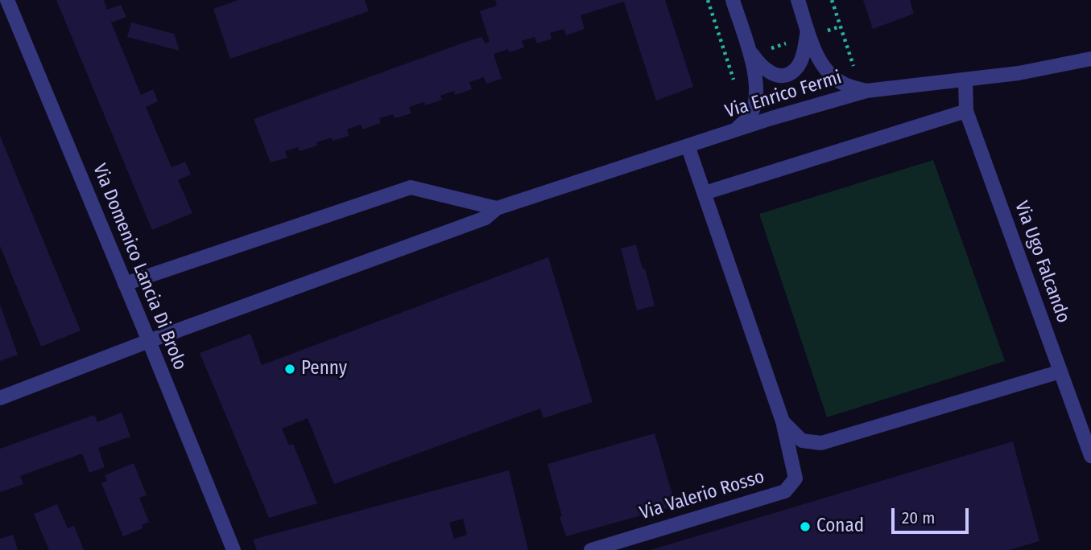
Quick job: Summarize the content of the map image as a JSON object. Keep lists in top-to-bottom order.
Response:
{
  "streets": {
    "street": [
      "Via Enrico Fermi",
      "Via Ugo Falcando",
      "Via Domenico Lancia Di Brolo",
      "Via Valerio Rosso"
    ]
  },
  "crossings": [
    ["Via Enrico Fermi", "Via Ugo Falcando"],
    ["Via Enrico Fermi", "Via Domenico Lancia Di Brolo"]
  ],
  "places": ["Penny", "Conad"],
  "scale_bar": "20 m"
}
